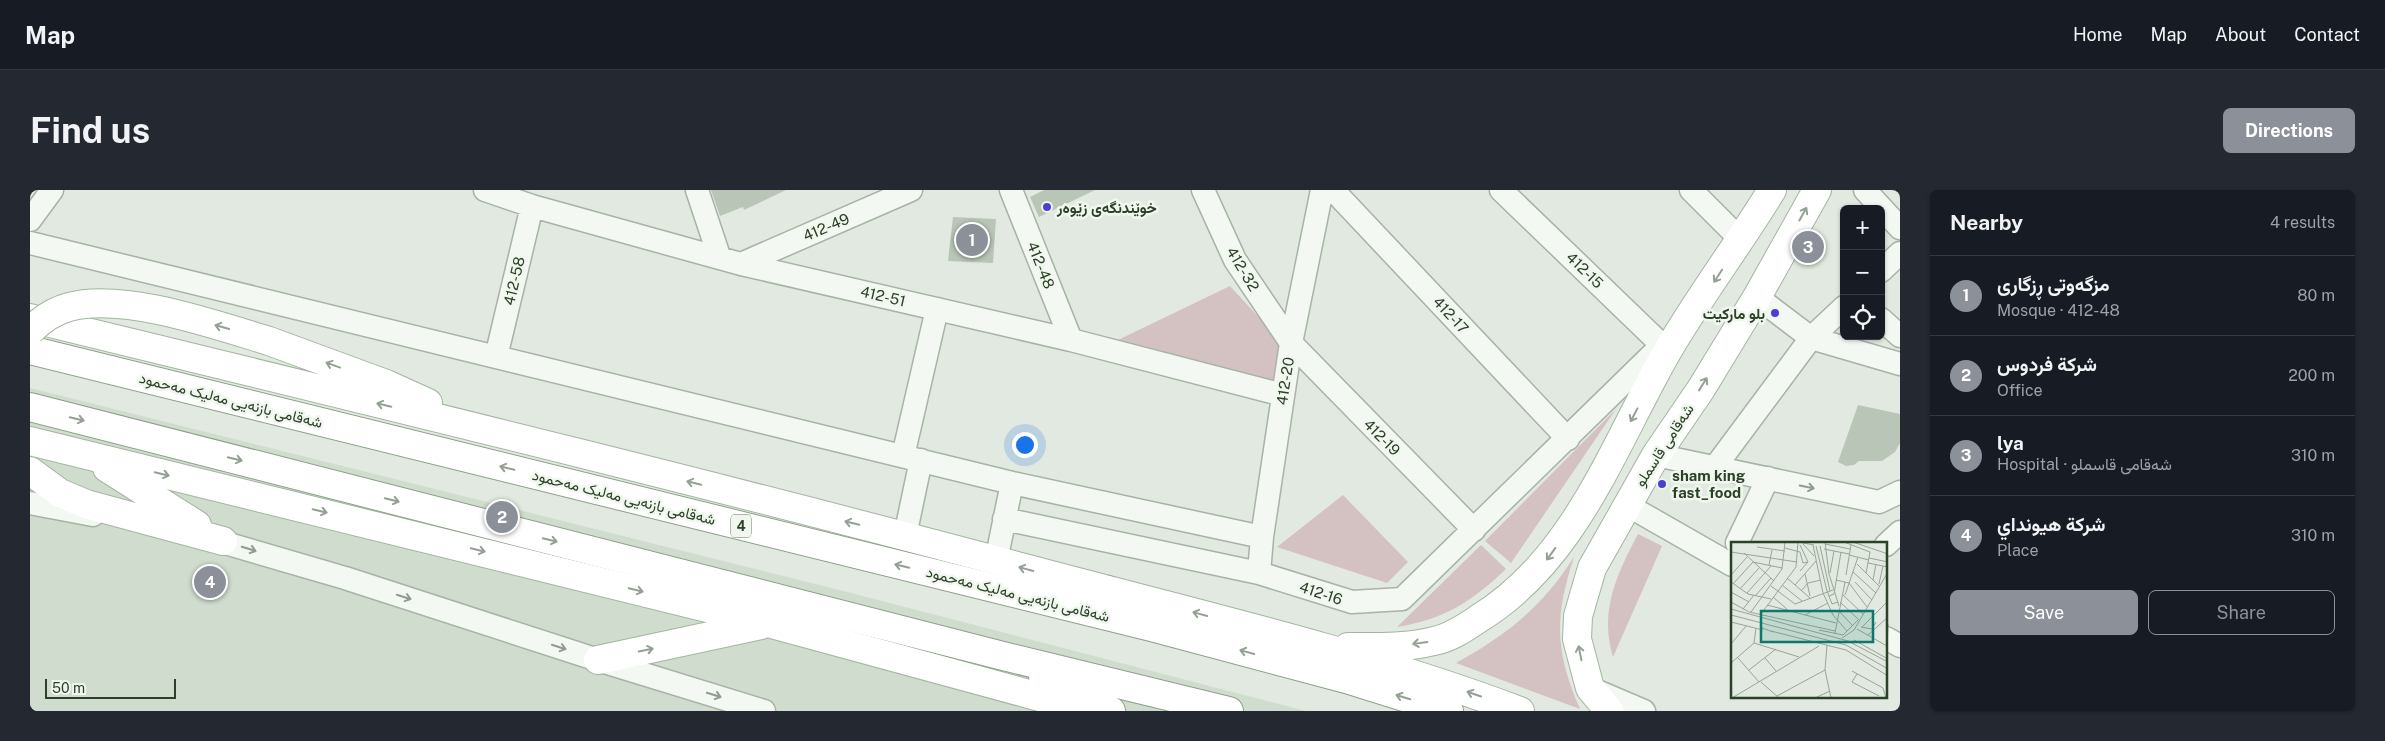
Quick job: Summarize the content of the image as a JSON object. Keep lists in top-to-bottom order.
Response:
{
  "streets": {
    "main road": ["شەقامی بازنەیی مەلیک مەحمود", "شەقامی قاسملو", "4"],
    "street": [
      "412-49",
      "412-48",
      "412-32",
      "412-15",
      "412-58",
      "412-51",
      "412-17",
      "412-20",
      "412-19",
      "412-16"
    ]
  },
  "crossings": [
    ["412-49", "412-51"],
    ["412-48", "412-51"],
    ["412-32", "412-20"],
    ["412-32", "412-19"],
    ["412-15", "412-16"],
    ["412-58", "412-51"],
    ["412-51", "412-20"],
    ["412-17", "412-16"],
    ["412-20", "412-19"],
    ["412-20", "412-16"],
    ["412-19", "412-16"]
  ],
  "places": ["خوێندنگەی زێوەر", "بلو ماركيت", "sham king fast_food"],
  "scale_bar": "50 m",
  "page": {
    "header": "Map",
    "nav": [
      "Home",
      "Map",
      "About",
      "Contact"
    ],
    "buttons": [
      "Directions",
      ["Save", "Share"]
    ],
    "title": "Find us",
    "heading": ["Nearby", "4 results"],
    "map_buttons": ["+", "−"],
    "pins": [
      "1",
      "3",
      "2",
      "4"
    ],
    "list": [
      {
        "mark": "1",
        "name": "مزگەوتی ڕزگاری",
        "note": "Mosque · 412-48",
        "value": "80 m"
      },
      {
        "mark": "2",
        "name": "شركة فردوس",
        "note": "Office",
        "value": "200 m"
      },
      {
        "mark": "3",
        "name": "lya",
        "note": "Hospital · شەقامی قاسملو",
        "value": "310 m"
      },
      {
        "mark": "4",
        "name": "شركة هيونداي",
        "note": "Place",
        "value": "310 m"
      }
    ],
    "scale": "50 m"
  }
}
